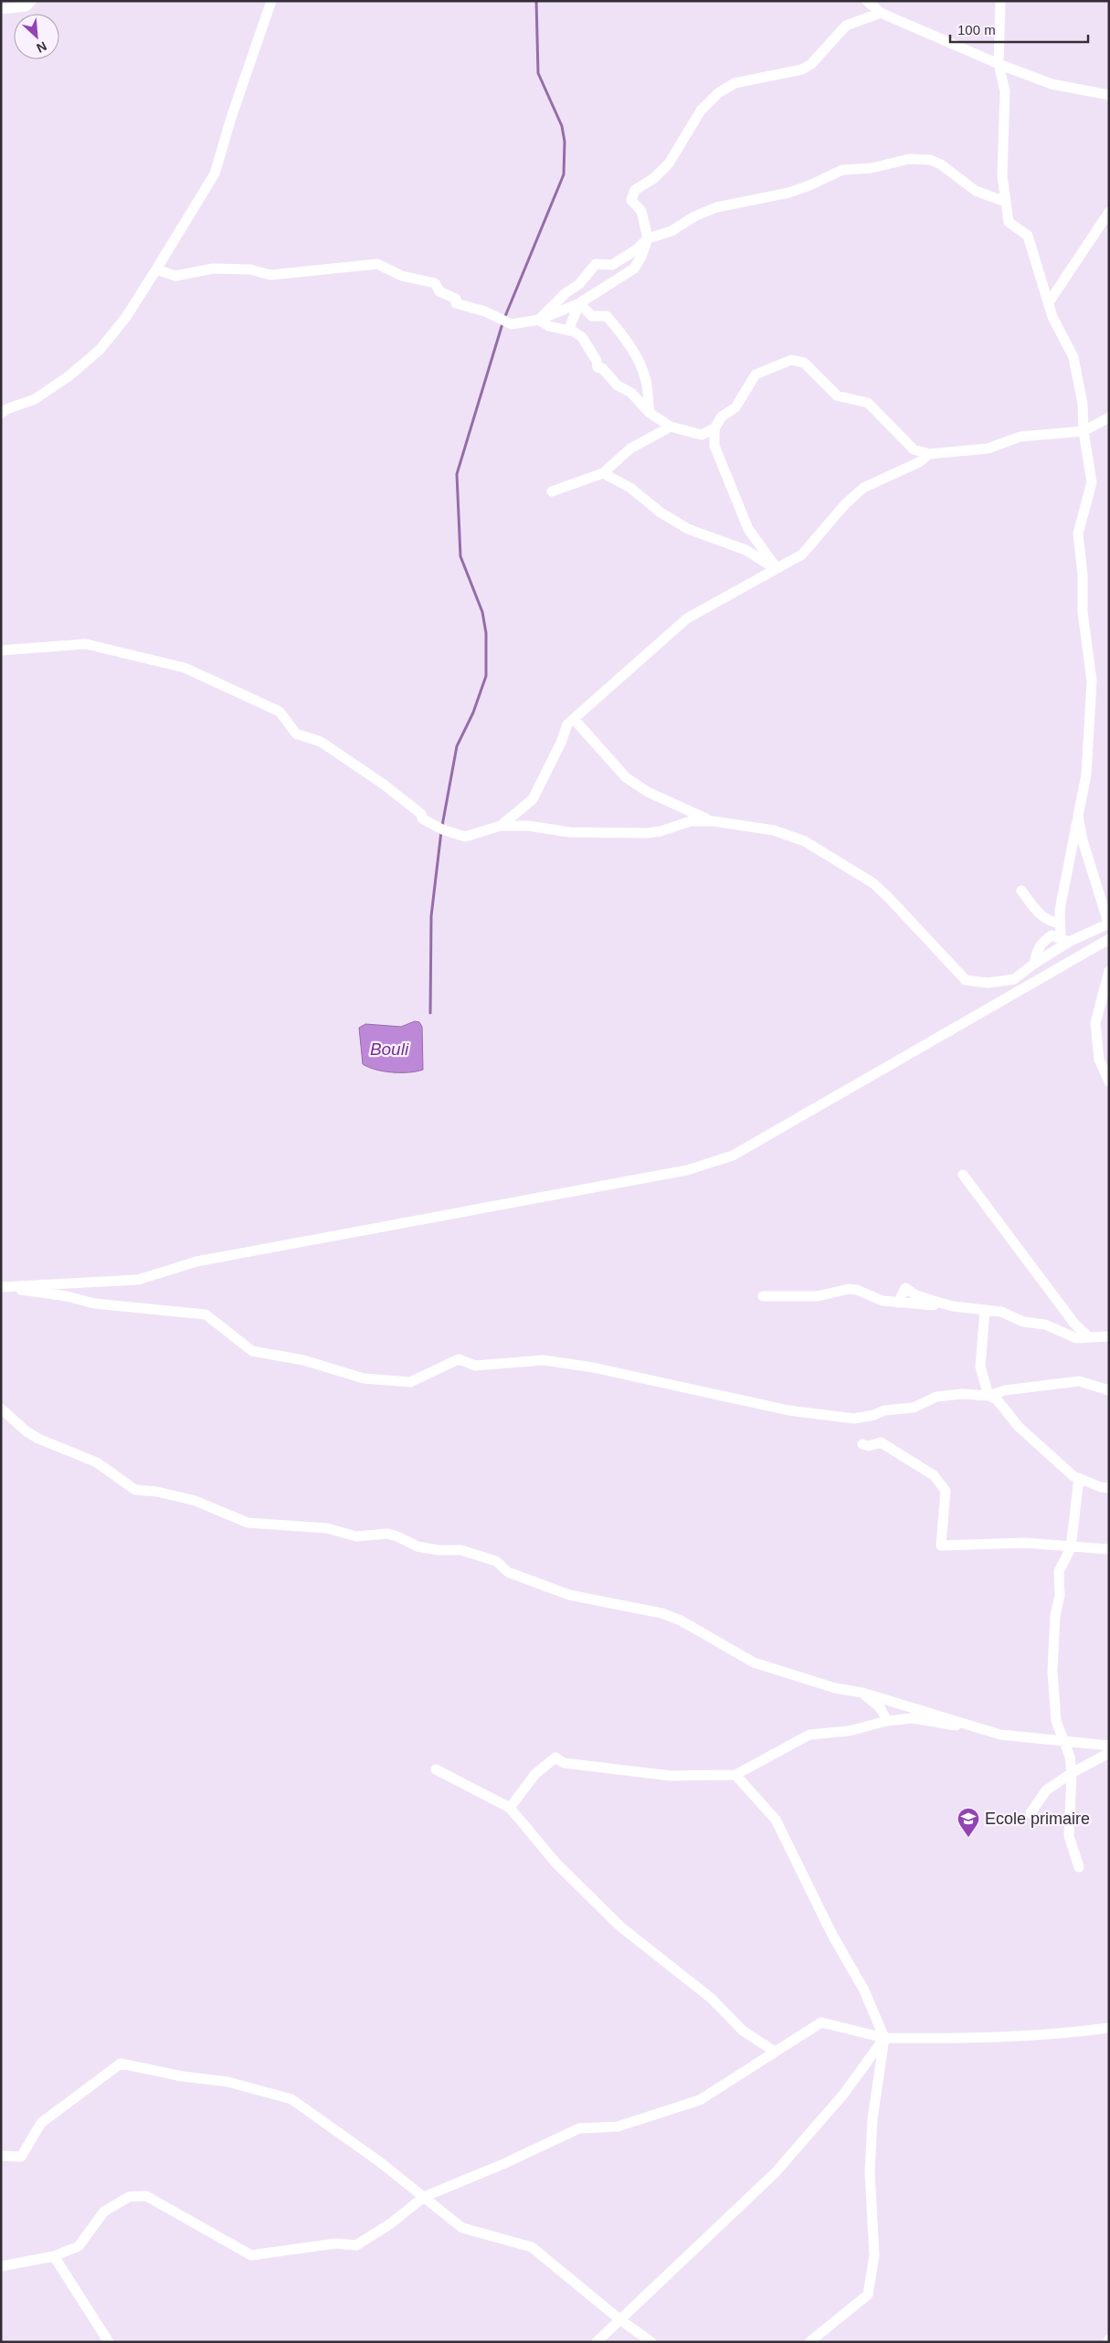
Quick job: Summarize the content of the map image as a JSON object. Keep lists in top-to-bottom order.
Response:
{
  "water": ["Bouli"],
  "places": {
    "school or university": ["Ecole primaire"]
  },
  "scale_bar": "100 m",
  "north": "bottom right"
}
